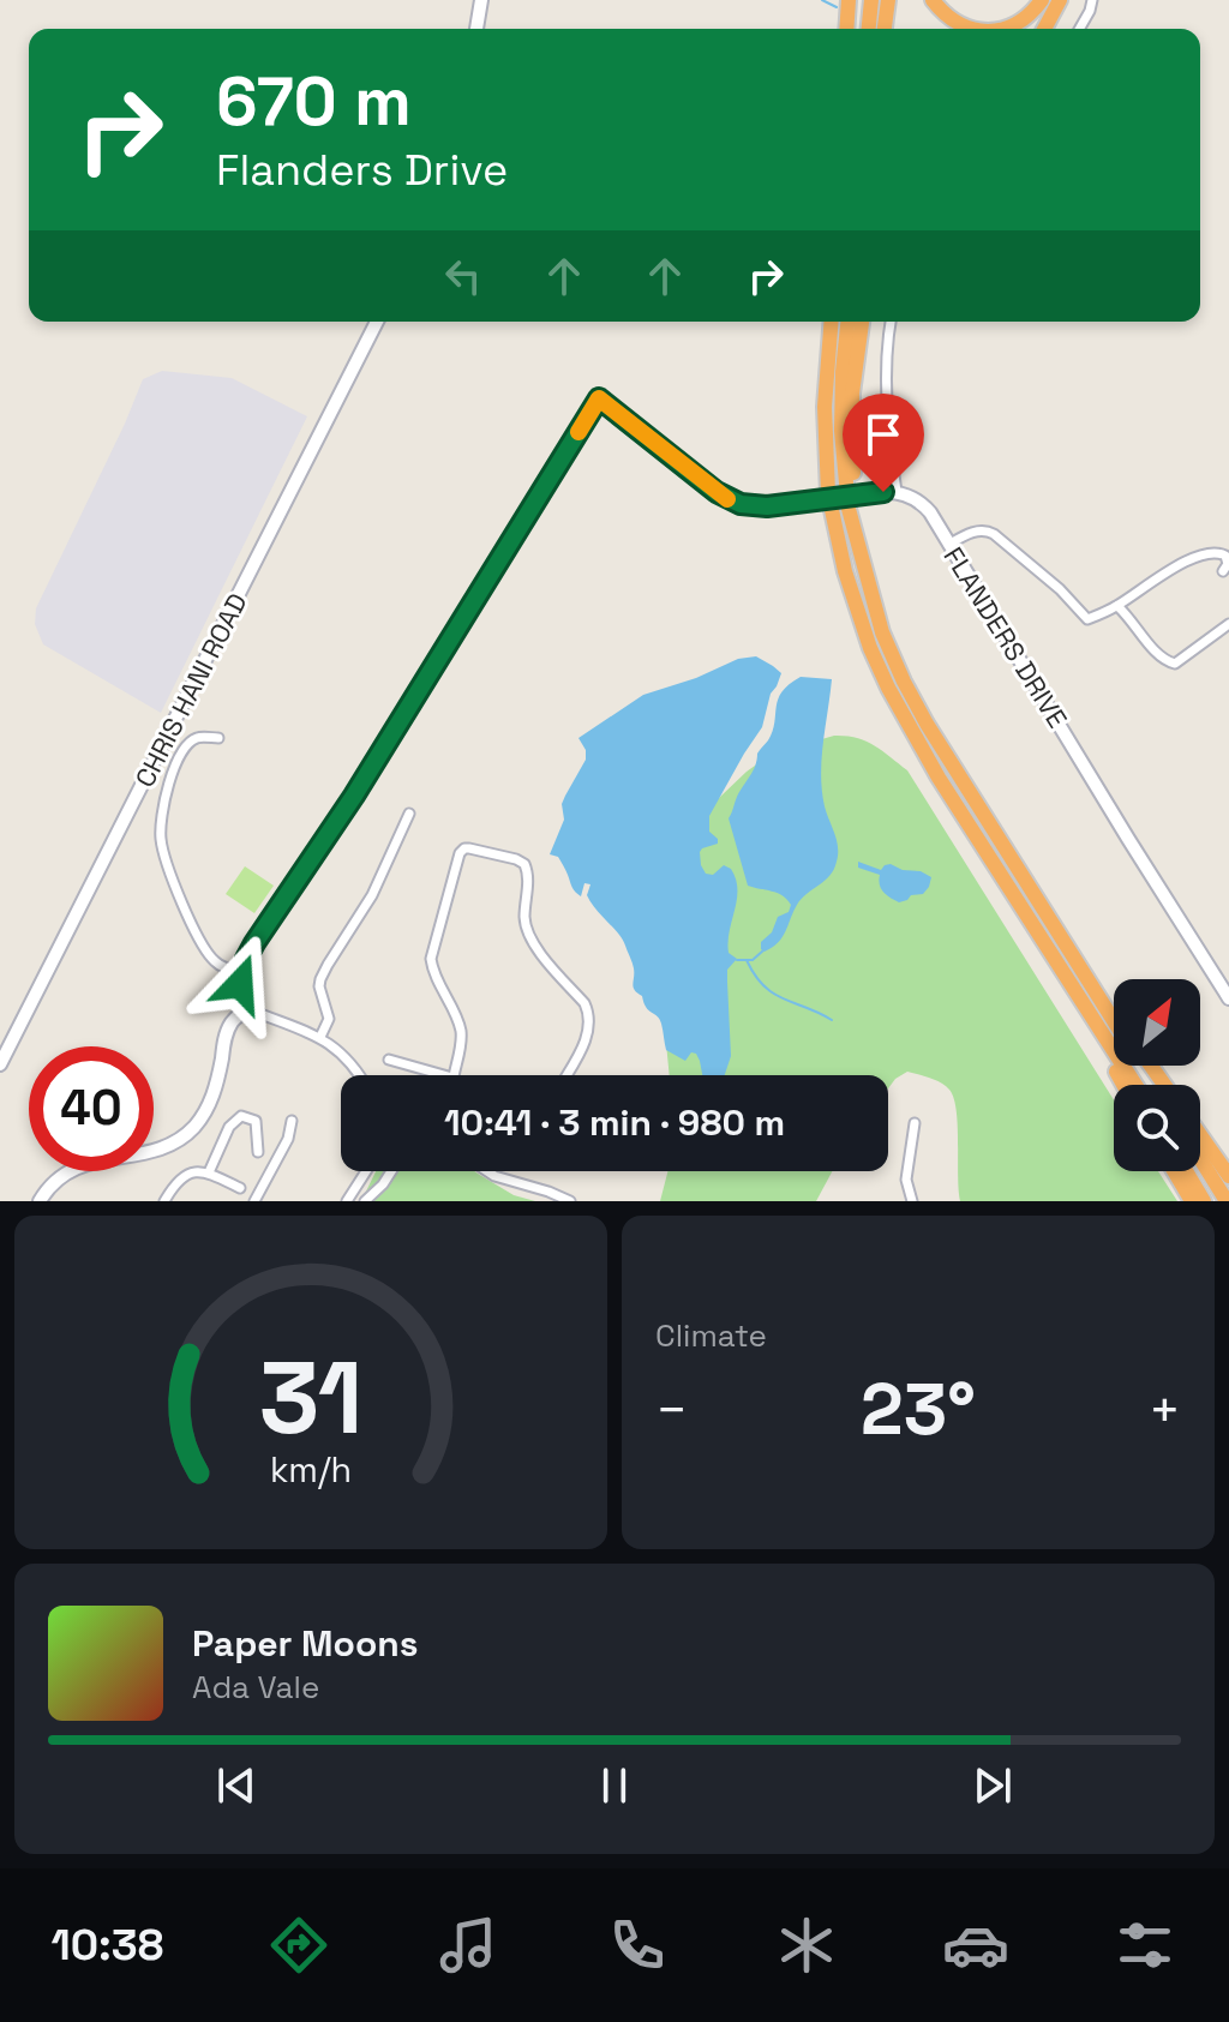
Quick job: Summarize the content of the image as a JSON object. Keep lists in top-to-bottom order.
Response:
{
  "streets": {
    "street": ["FLANDERS DRIVE", "CHRIS HANI ROAD"]
  },
  "north": "top right",
  "page": {
    "turn": ["670 m", "Flanders Drive"],
    "limit": "40",
    "trip": "10:41 · 3 min · 980 m",
    "tile": "Climate",
    "heat": ["−", "23°", "+"],
    "song": ["Paper Moons", "Ada Vale"],
    "tabs": "10:38",
    "gauge": ["31", "km/h"]
  }
}
